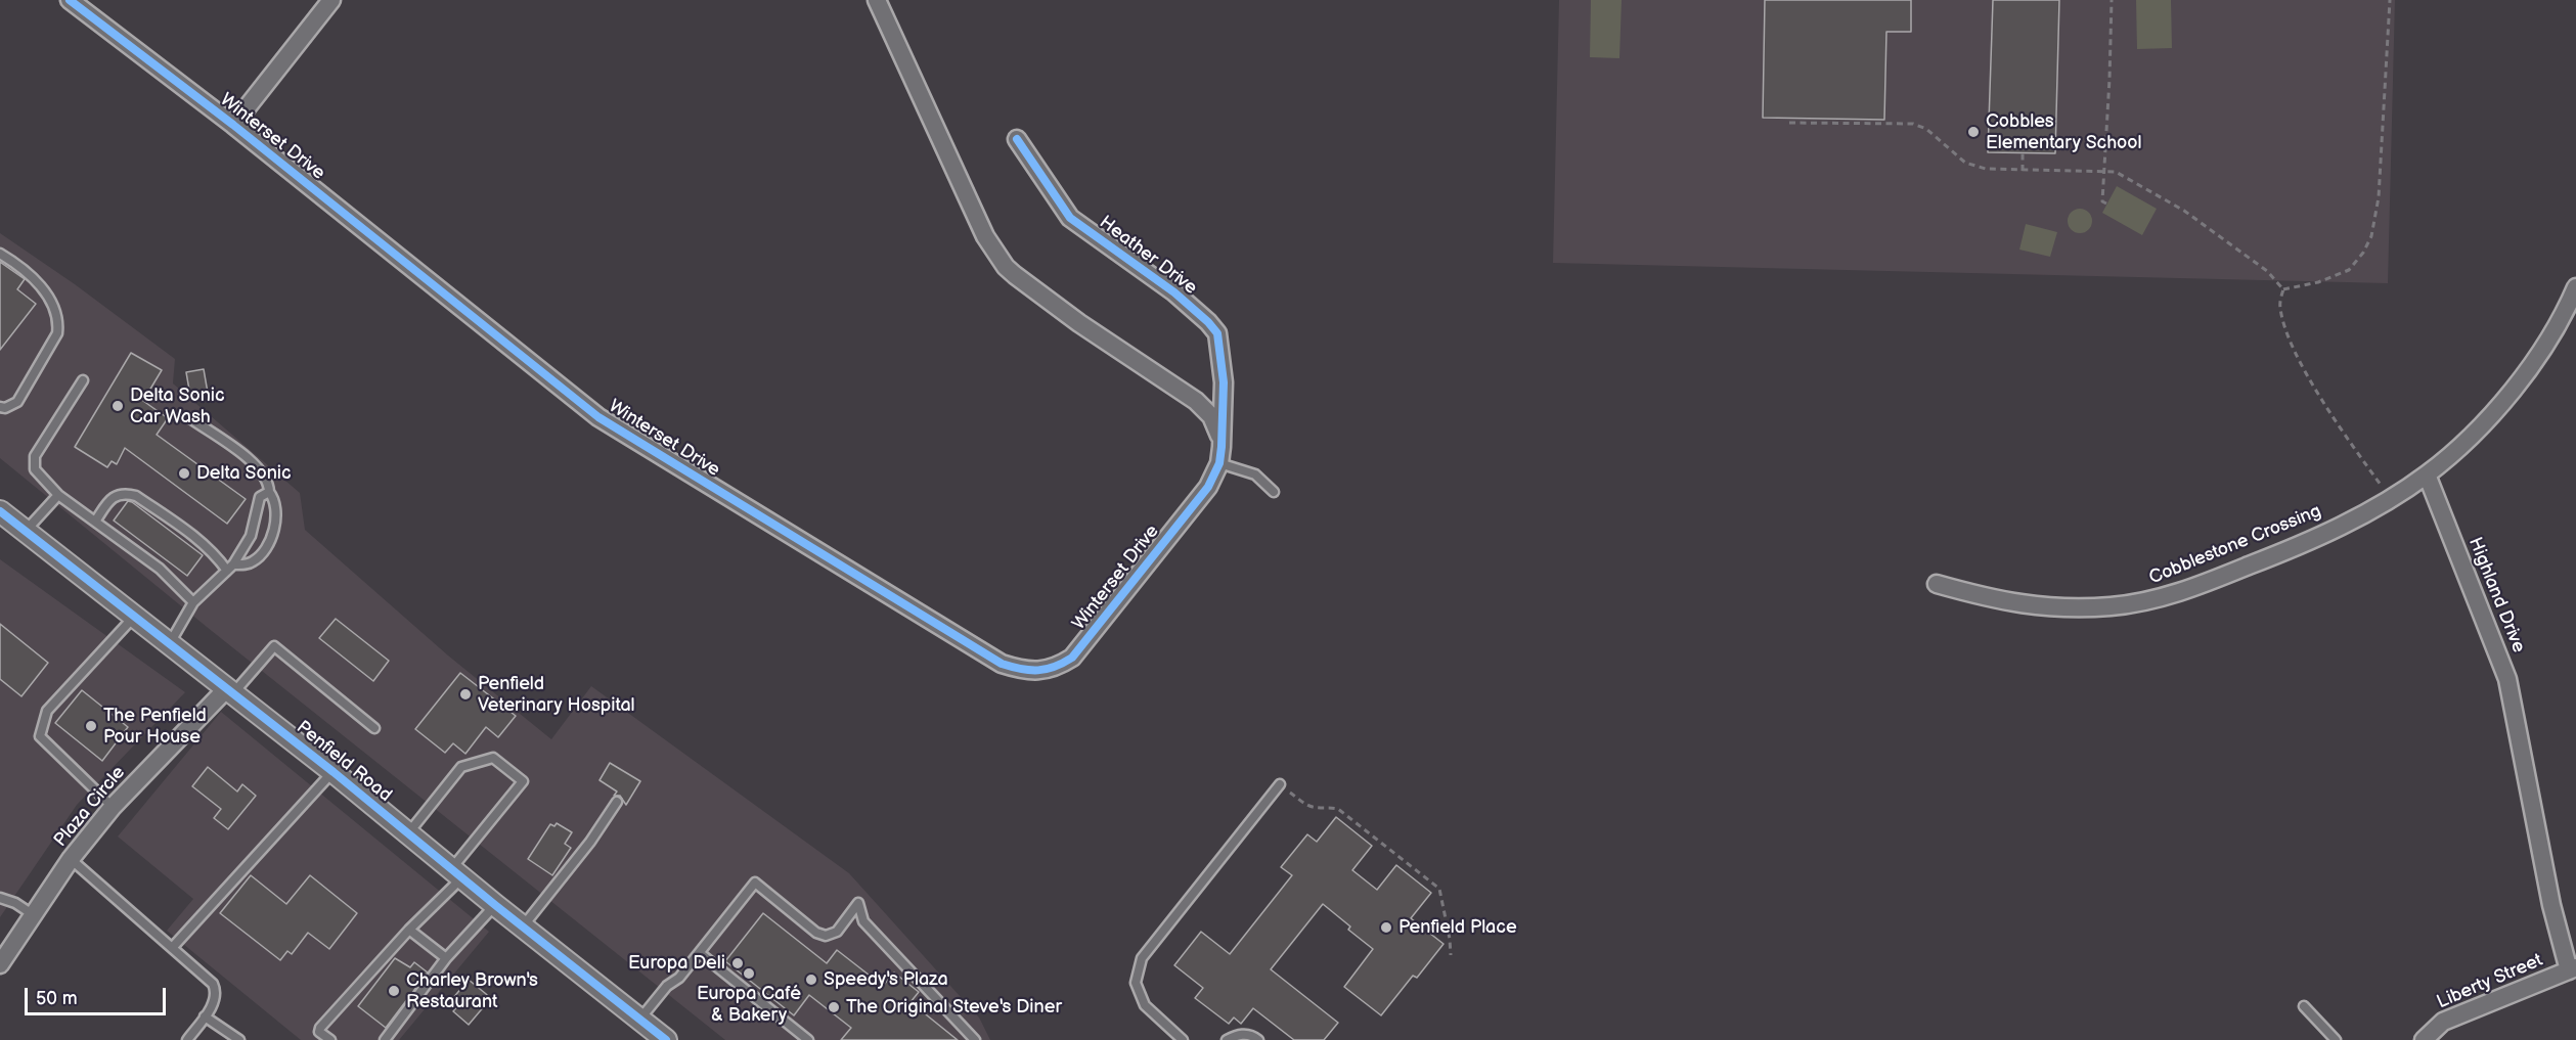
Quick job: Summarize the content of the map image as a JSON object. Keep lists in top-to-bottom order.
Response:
{
  "streets": {
    "street": [
      "Winterset Drive",
      "Heather Drive",
      "Cobblestone Crossing",
      "Highland Drive",
      "Penfield Road",
      "Plaza Circle",
      "Liberty Street"
    ]
  },
  "crossings": [
    ["Winterset Drive", "Heather Drive"],
    ["Cobblestone Crossing", "Highland Drive"],
    ["Highland Drive", "Liberty Street"],
    ["Penfield Road", "Plaza Circle"]
  ],
  "places": [
    "Cobbles Elementary School",
    "Delta Sonic Car Wash",
    "Delta Sonic",
    "Penfield Veterinary Hospital",
    "The Penfield Pour House",
    "Penfield Place",
    "Europa Deli",
    "Europa Café & Bakery",
    "Speedy's Plaza",
    "Charley Brown's Restaurant",
    "The Original Steve's Diner"
  ],
  "scale_bar": "50 m"
}
